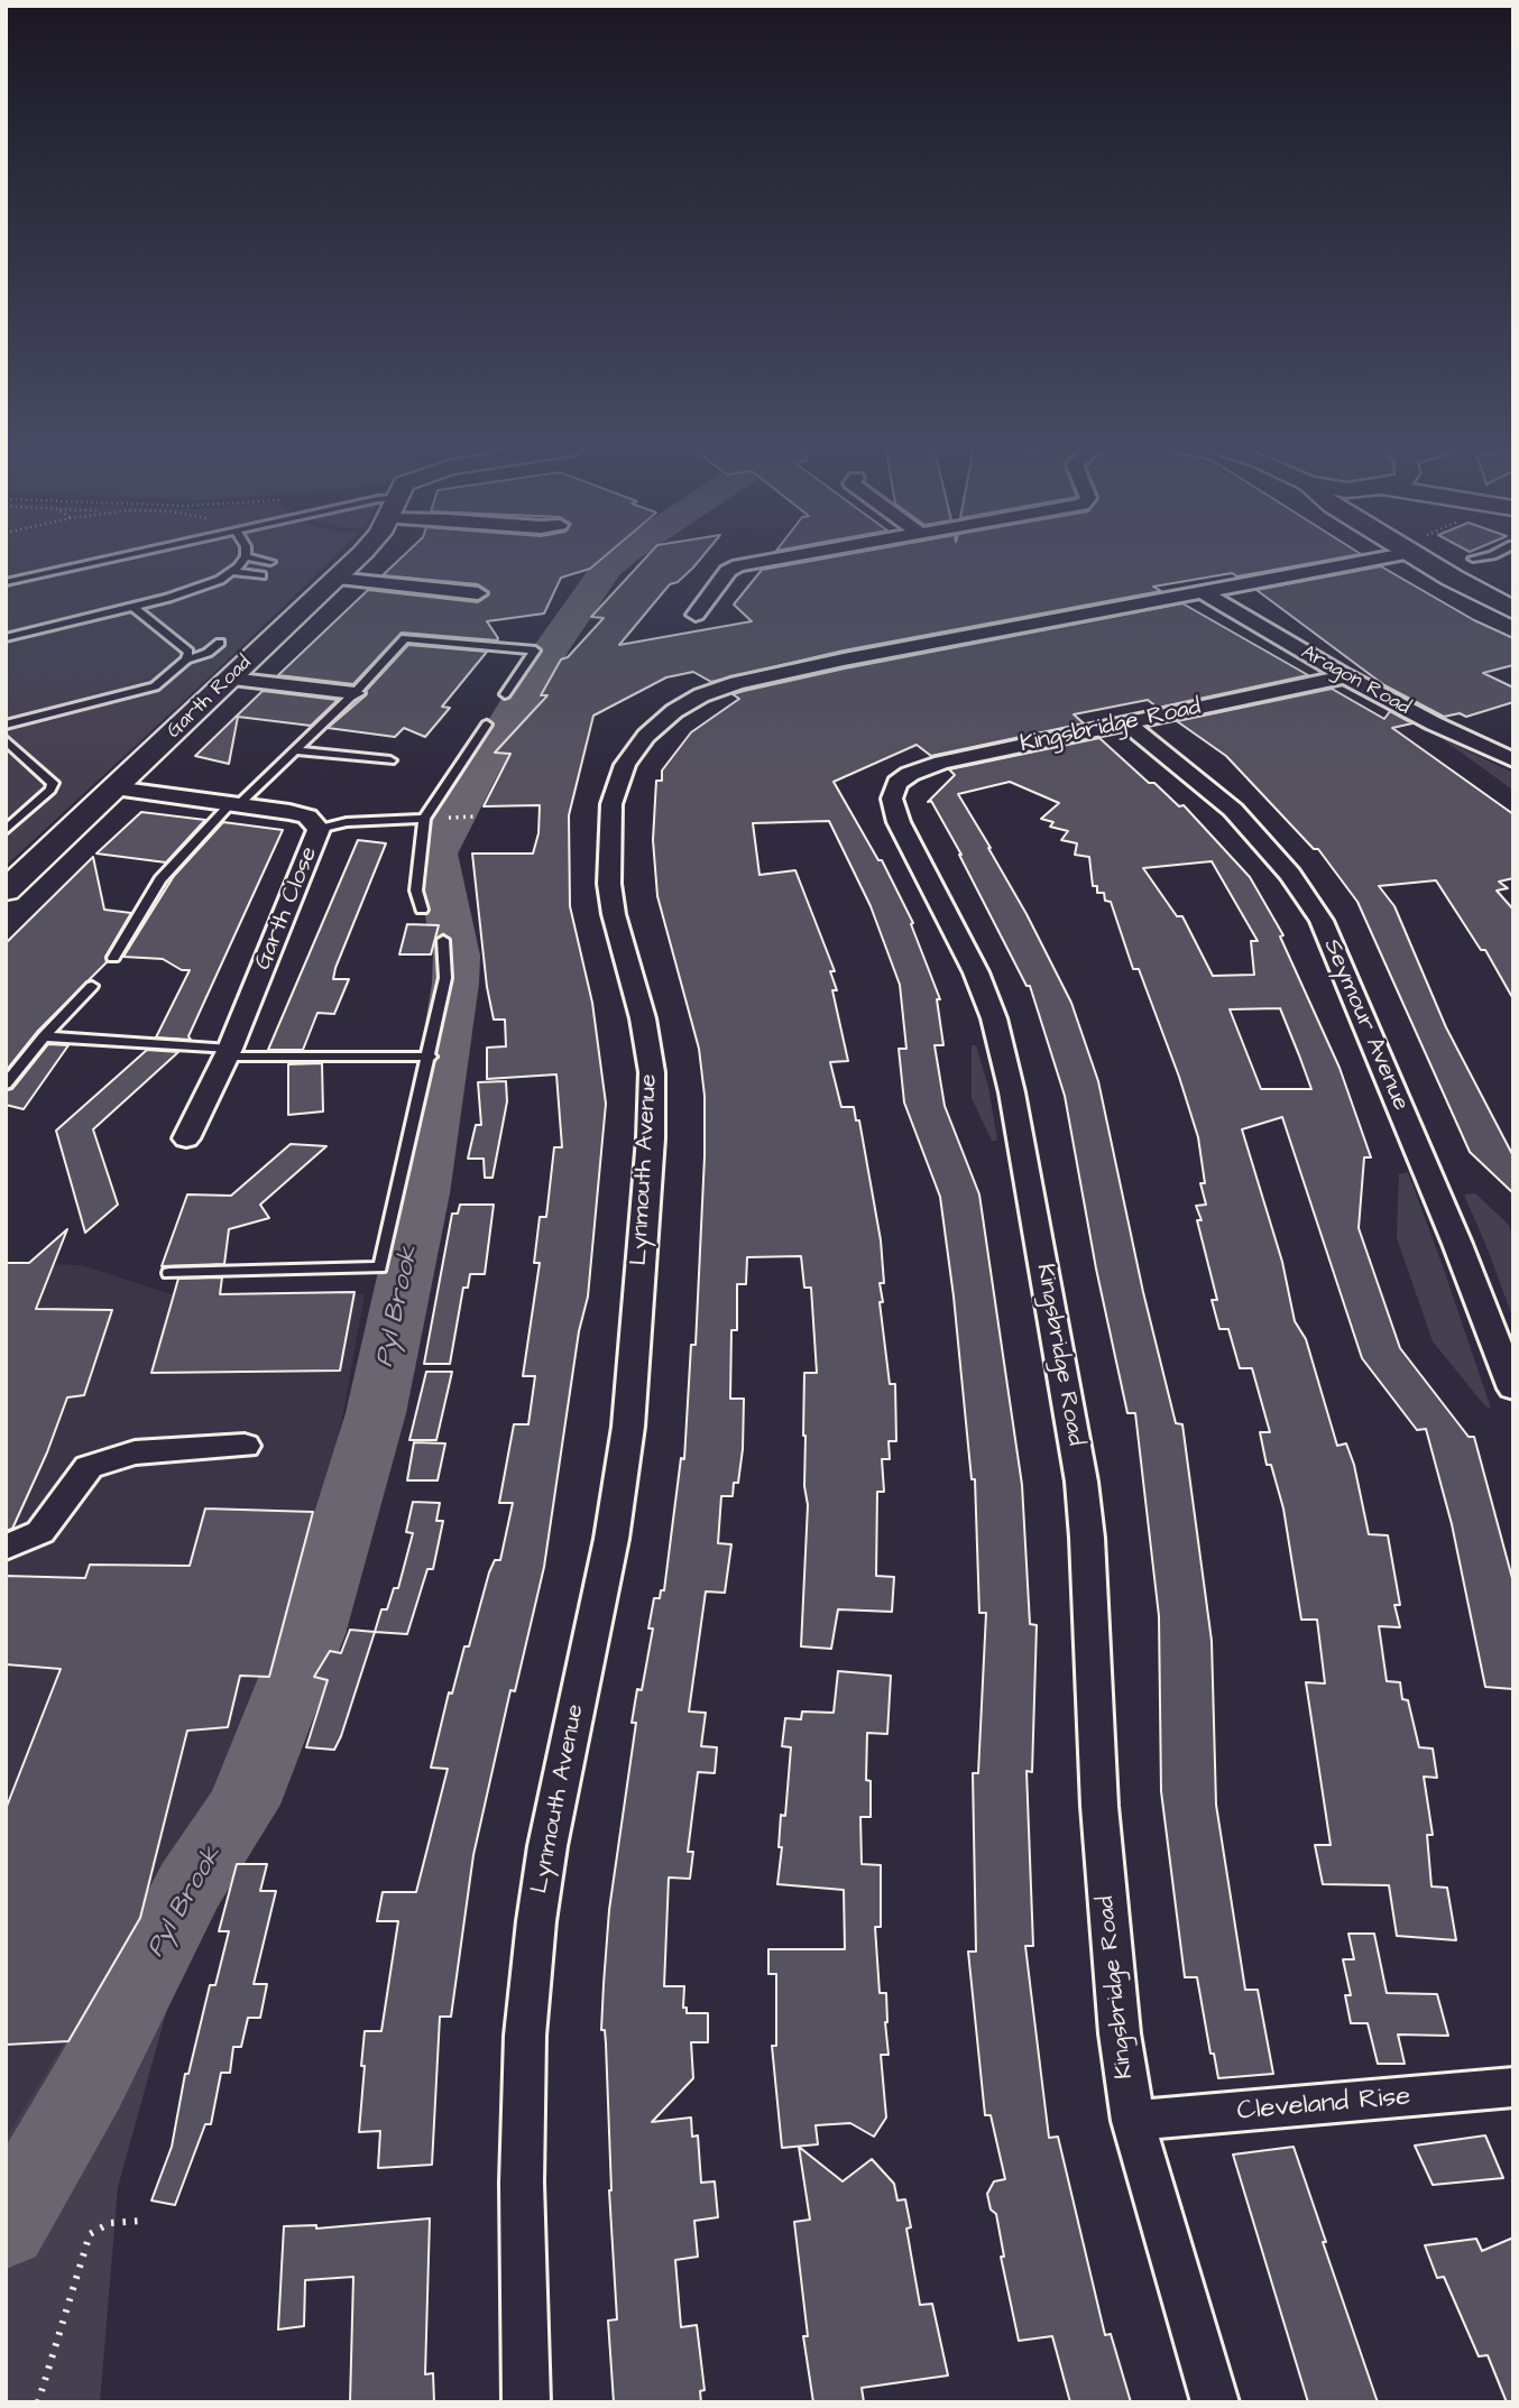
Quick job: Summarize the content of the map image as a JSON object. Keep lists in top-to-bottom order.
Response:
{
  "streets": {
    "street": [
      "Aragon Road",
      "Garth Road",
      "Kingsbridge Road",
      "Garth Close",
      "Seymour Avenue",
      "Lynmouth Avenue",
      "Cleveland Rise"
    ]
  },
  "crossings": [
    ["Aragon Road", "Kingsbridge Road"],
    ["Aragon Road", "Lynmouth Avenue"],
    ["Garth Road", "Garth Close"],
    ["Kingsbridge Road", "Seymour Avenue"],
    ["Kingsbridge Road", "Cleveland Rise"]
  ],
  "water": ["Pyl Brook"]
}
